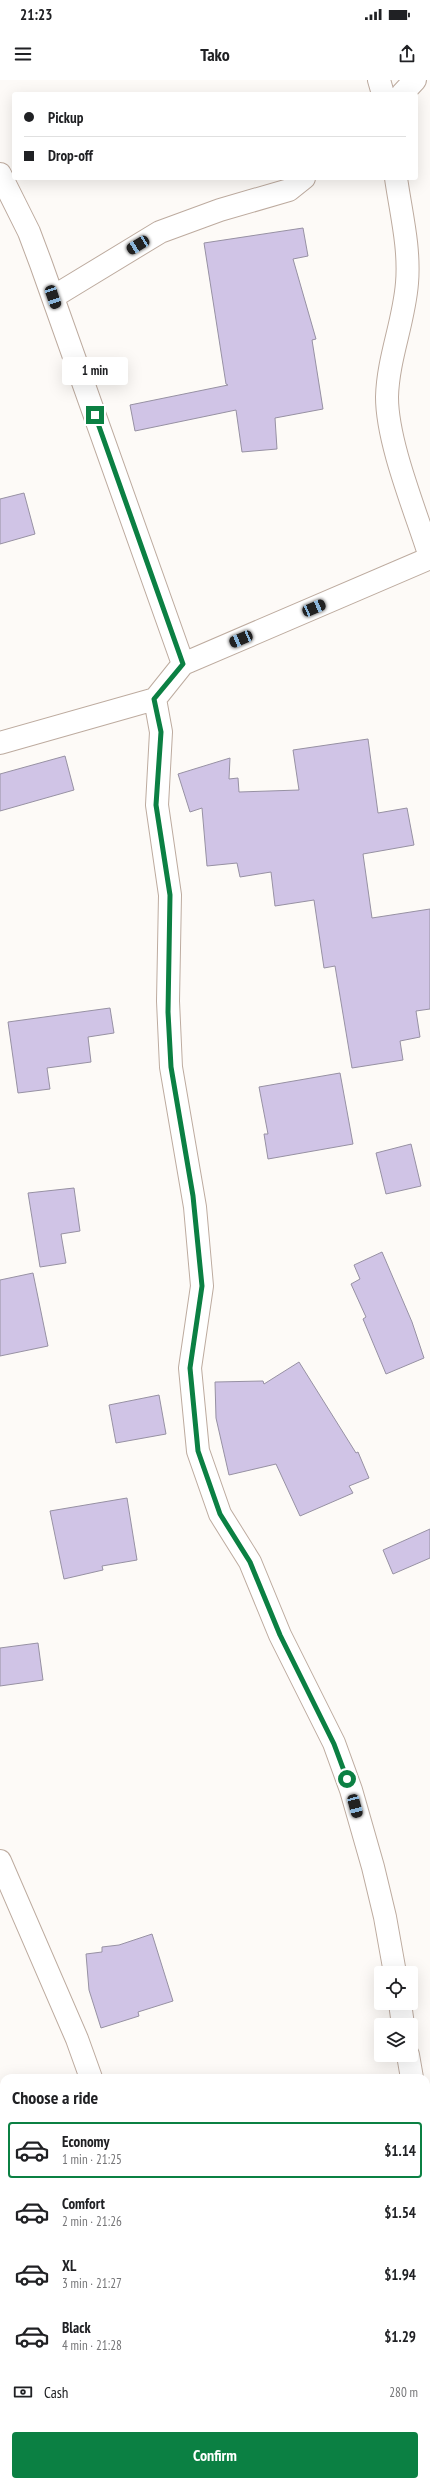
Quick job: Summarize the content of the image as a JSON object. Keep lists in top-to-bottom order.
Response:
{
  "page": {
    "status": "21:23",
    "header": "Tako",
    "banner": ["Pickup", "Drop-off"],
    "bubble": "1 min",
    "heading": "Choose a ride",
    "list": [
      {
        "name": "Economy",
        "note": "1 min · 21:25",
        "value": "$1.14"
      },
      {
        "name": "Comfort",
        "note": "2 min · 21:26",
        "value": "$1.54"
      },
      {
        "name": "XL",
        "note": "3 min · 21:27",
        "value": "$1.94"
      },
      {
        "name": "Black",
        "note": "4 min · 21:28",
        "value": "$1.29"
      }
    ],
    "pay": ["Cash", "280 m"],
    "buttons": "Confirm"
  }
}
